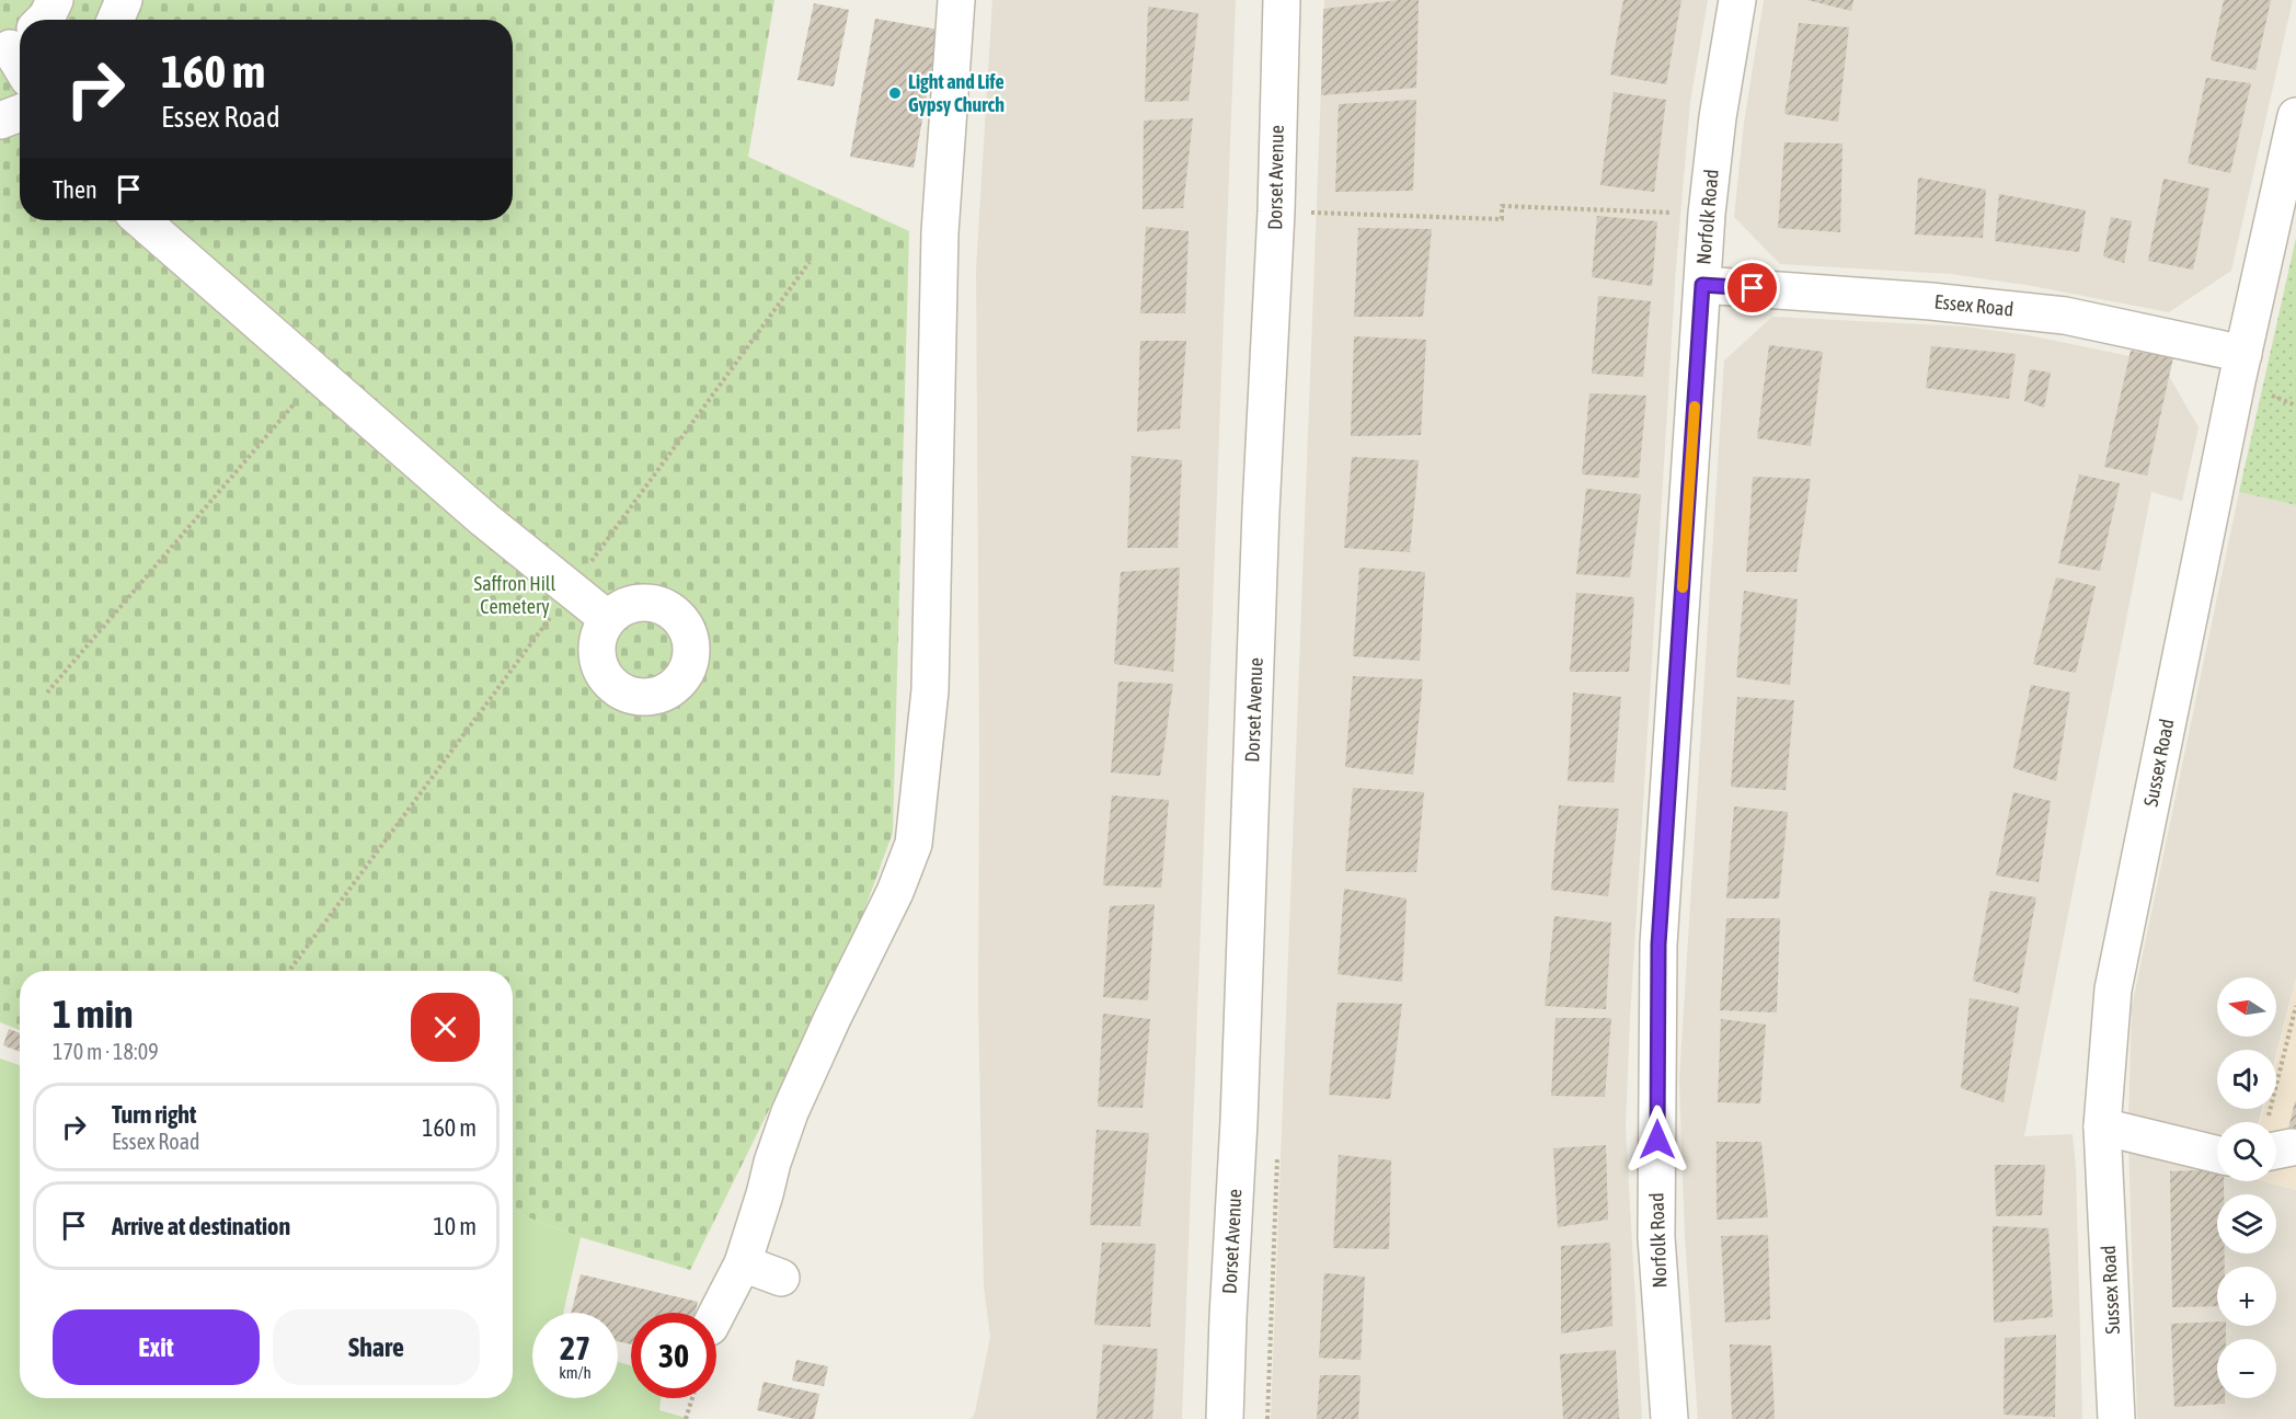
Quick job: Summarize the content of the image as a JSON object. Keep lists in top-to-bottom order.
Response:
{
  "streets": {
    "street": [
      "Dorset Avenue",
      "Norfolk Road",
      "Essex Road",
      "Sussex Road"
    ]
  },
  "crossings": [
    ["Norfolk Road", "Essex Road"],
    ["Essex Road", "Sussex Road"]
  ],
  "parks": ["Saffron Hill Cemetery"],
  "places": ["Light and Life Gypsy Church"],
  "north": "left",
  "page": {
    "turn": ["160 m", "Essex Road"],
    "then": "Then",
    "heading": ["1 min", "170 m · 18:09"],
    "map_buttons": ["+", "−"],
    "list": [
      {
        "name": "Turn right",
        "note": "Essex Road",
        "value": "160 m"
      },
      {
        "name": "Arrive at destination",
        "value": "10 m"
      }
    ],
    "buttons": ["Exit", "Share"],
    "speed": "27 km/h",
    "limit": "30"
  }
}
